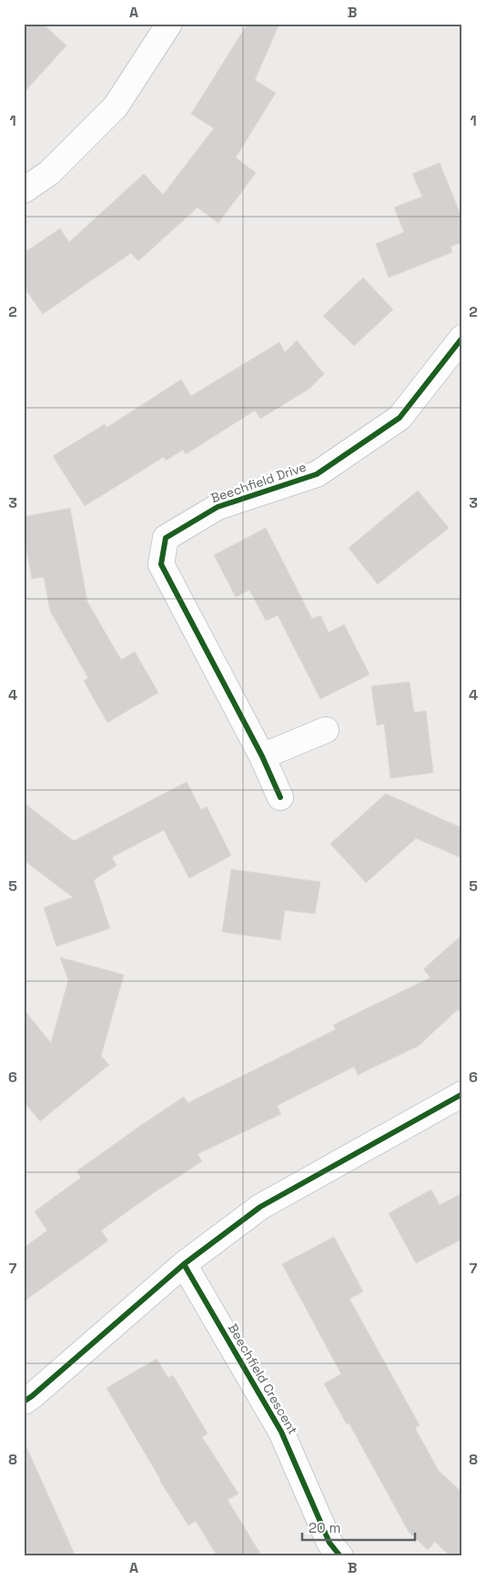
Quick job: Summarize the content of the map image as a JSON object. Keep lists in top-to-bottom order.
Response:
{
  "streets": {
    "street": ["Beechfield Drive", "Beechfield Crescent"]
  },
  "scale_bar": "20 m",
  "grid": {
    "columns": ["A", "B"],
    "rows": [
      "1",
      "2",
      "3",
      "4",
      "5",
      "6",
      "7",
      "8"
    ]
  }
}
